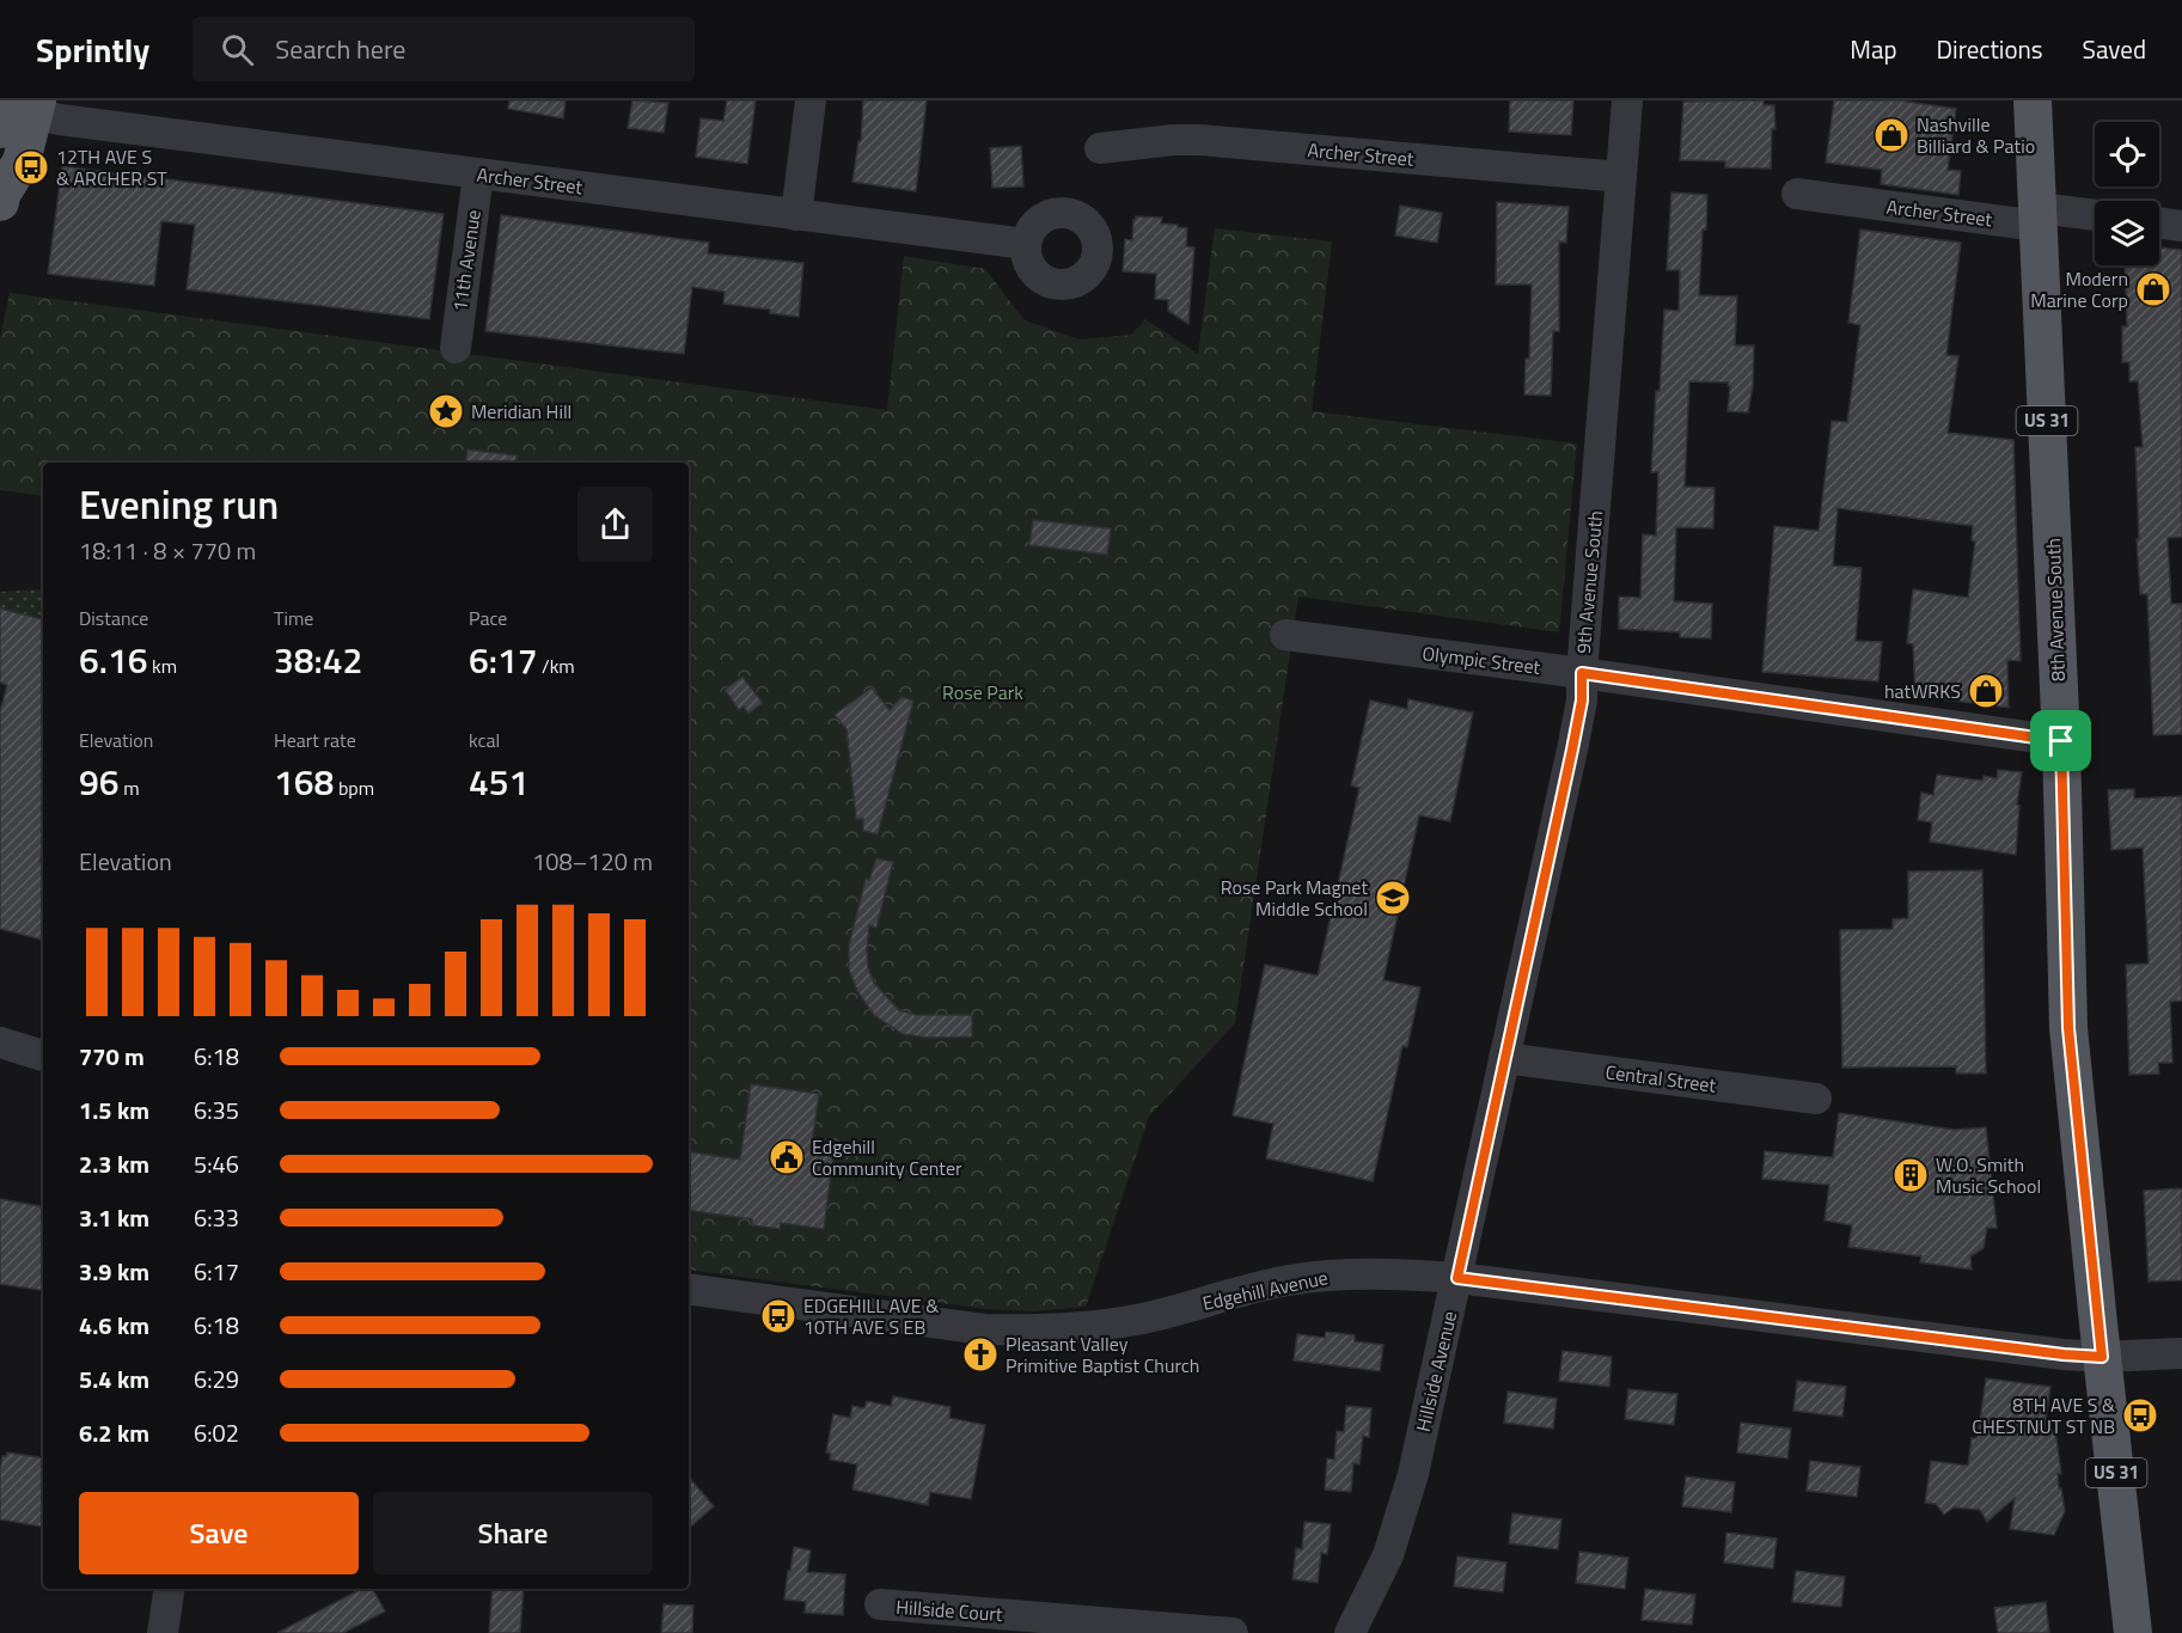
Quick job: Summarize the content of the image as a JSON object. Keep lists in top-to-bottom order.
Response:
{
  "streets": {
    "main road": ["US 31", "8th Avenue South"],
    "street": [
      "Archer Street",
      "11th Avenue",
      "9th Avenue South",
      "Olympic Street",
      "Central Street",
      "Edgehill Avenue",
      "Hillside Avenue",
      "Hillside Court"
    ]
  },
  "crossings": [
    ["Archer Street", "11th Avenue"],
    ["Archer Street", "9th Avenue South"],
    ["Archer Street", "8th Avenue South"],
    ["9th Avenue South", "Olympic Street"],
    ["9th Avenue South", "Central Street"],
    ["9th Avenue South", "Hillside Avenue"],
    ["8th Avenue South", "Olympic Street"],
    ["8th Avenue South", "Edgehill Avenue"],
    ["Central Street", "Hillside Avenue"],
    ["Edgehill Avenue", "Hillside Avenue"]
  ],
  "parks": ["Rose Park"],
  "places": {
    "shop": ["Nashville Billiard & Patio", "Modern Marine Corp", "hatWRKS"],
    "bus stop": ["12TH AVE S & ARCHER ST", "EDGEHILL AVE & 10TH AVE S EB", "8TH AVE S & CHESTNUT ST NB"],
    "place": ["Meridian Hill"],
    "school or university": ["Rose Park Magnet Middle School"],
    "public building": ["Edgehill Community Center"],
    "building": ["W.O. Smith Music School"],
    "church": ["Pleasant Valley Primitive Baptist Church"]
  },
  "page": {
    "header": "Sprintly",
    "search": "Search here",
    "nav": ["Map", "Directions", "Saved"],
    "heading": ["Evening run", "18:11 · 8 × 770 m"],
    "stats": [
      ["Distance", "6.16 km"],
      ["Time", "38:42"],
      ["Pace", "6:17 /km"],
      ["Elevation", "96 m"],
      ["Heart rate", "168 bpm"],
      ["kcal", "451"]
    ],
    "chart": ["Elevation", "108–120 m"],
    "list": [
      {
        "name": "770 m",
        "note": "6:18"
      },
      {
        "name": "1.5 km",
        "note": "6:35"
      },
      {
        "name": "2.3 km",
        "note": "5:46"
      },
      {
        "name": "3.1 km",
        "note": "6:33"
      },
      {
        "name": "3.9 km",
        "note": "6:17"
      },
      {
        "name": "4.6 km",
        "note": "6:18"
      },
      {
        "name": "5.4 km",
        "note": "6:29"
      },
      {
        "name": "6.2 km",
        "note": "6:02"
      }
    ],
    "buttons": ["Save", "Share"]
  }
}
